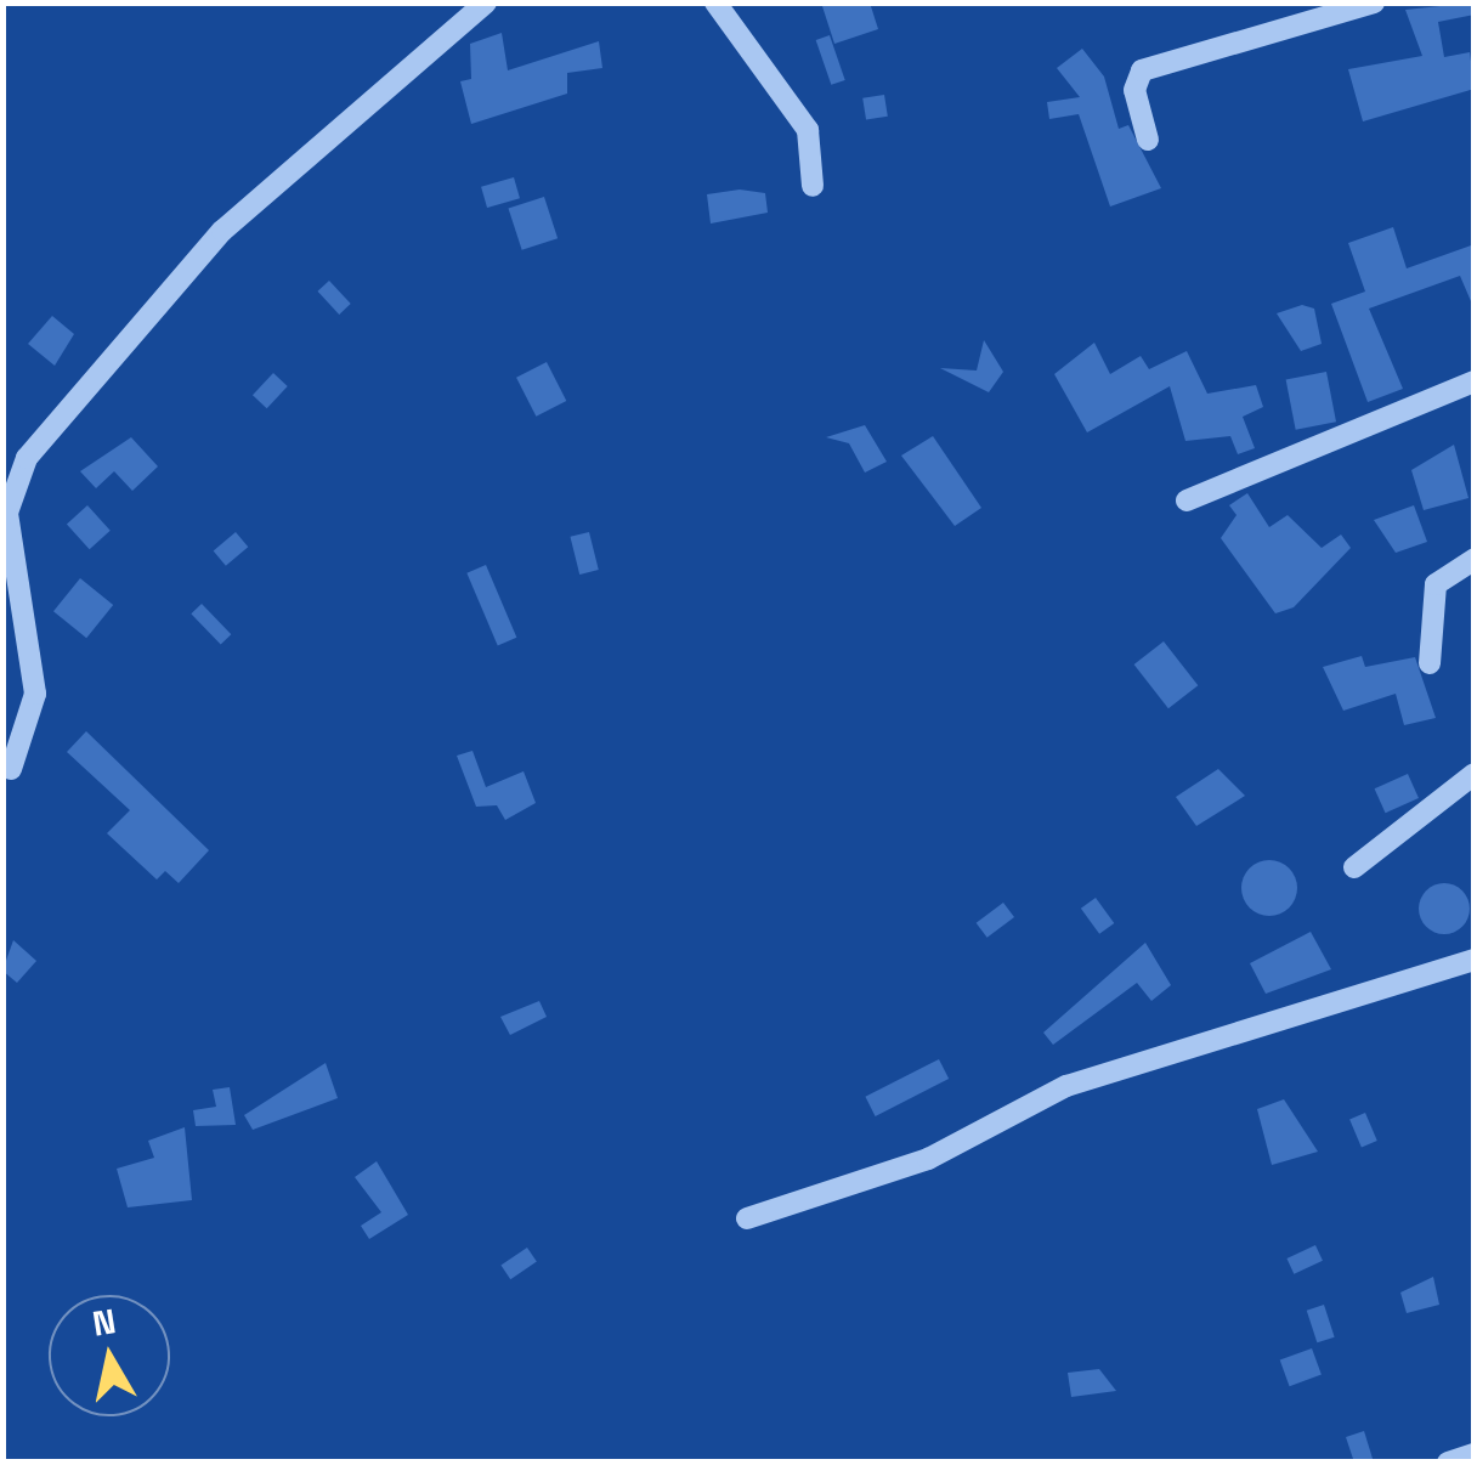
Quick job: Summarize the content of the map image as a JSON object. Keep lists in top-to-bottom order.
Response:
{
  "north": "top"
}
